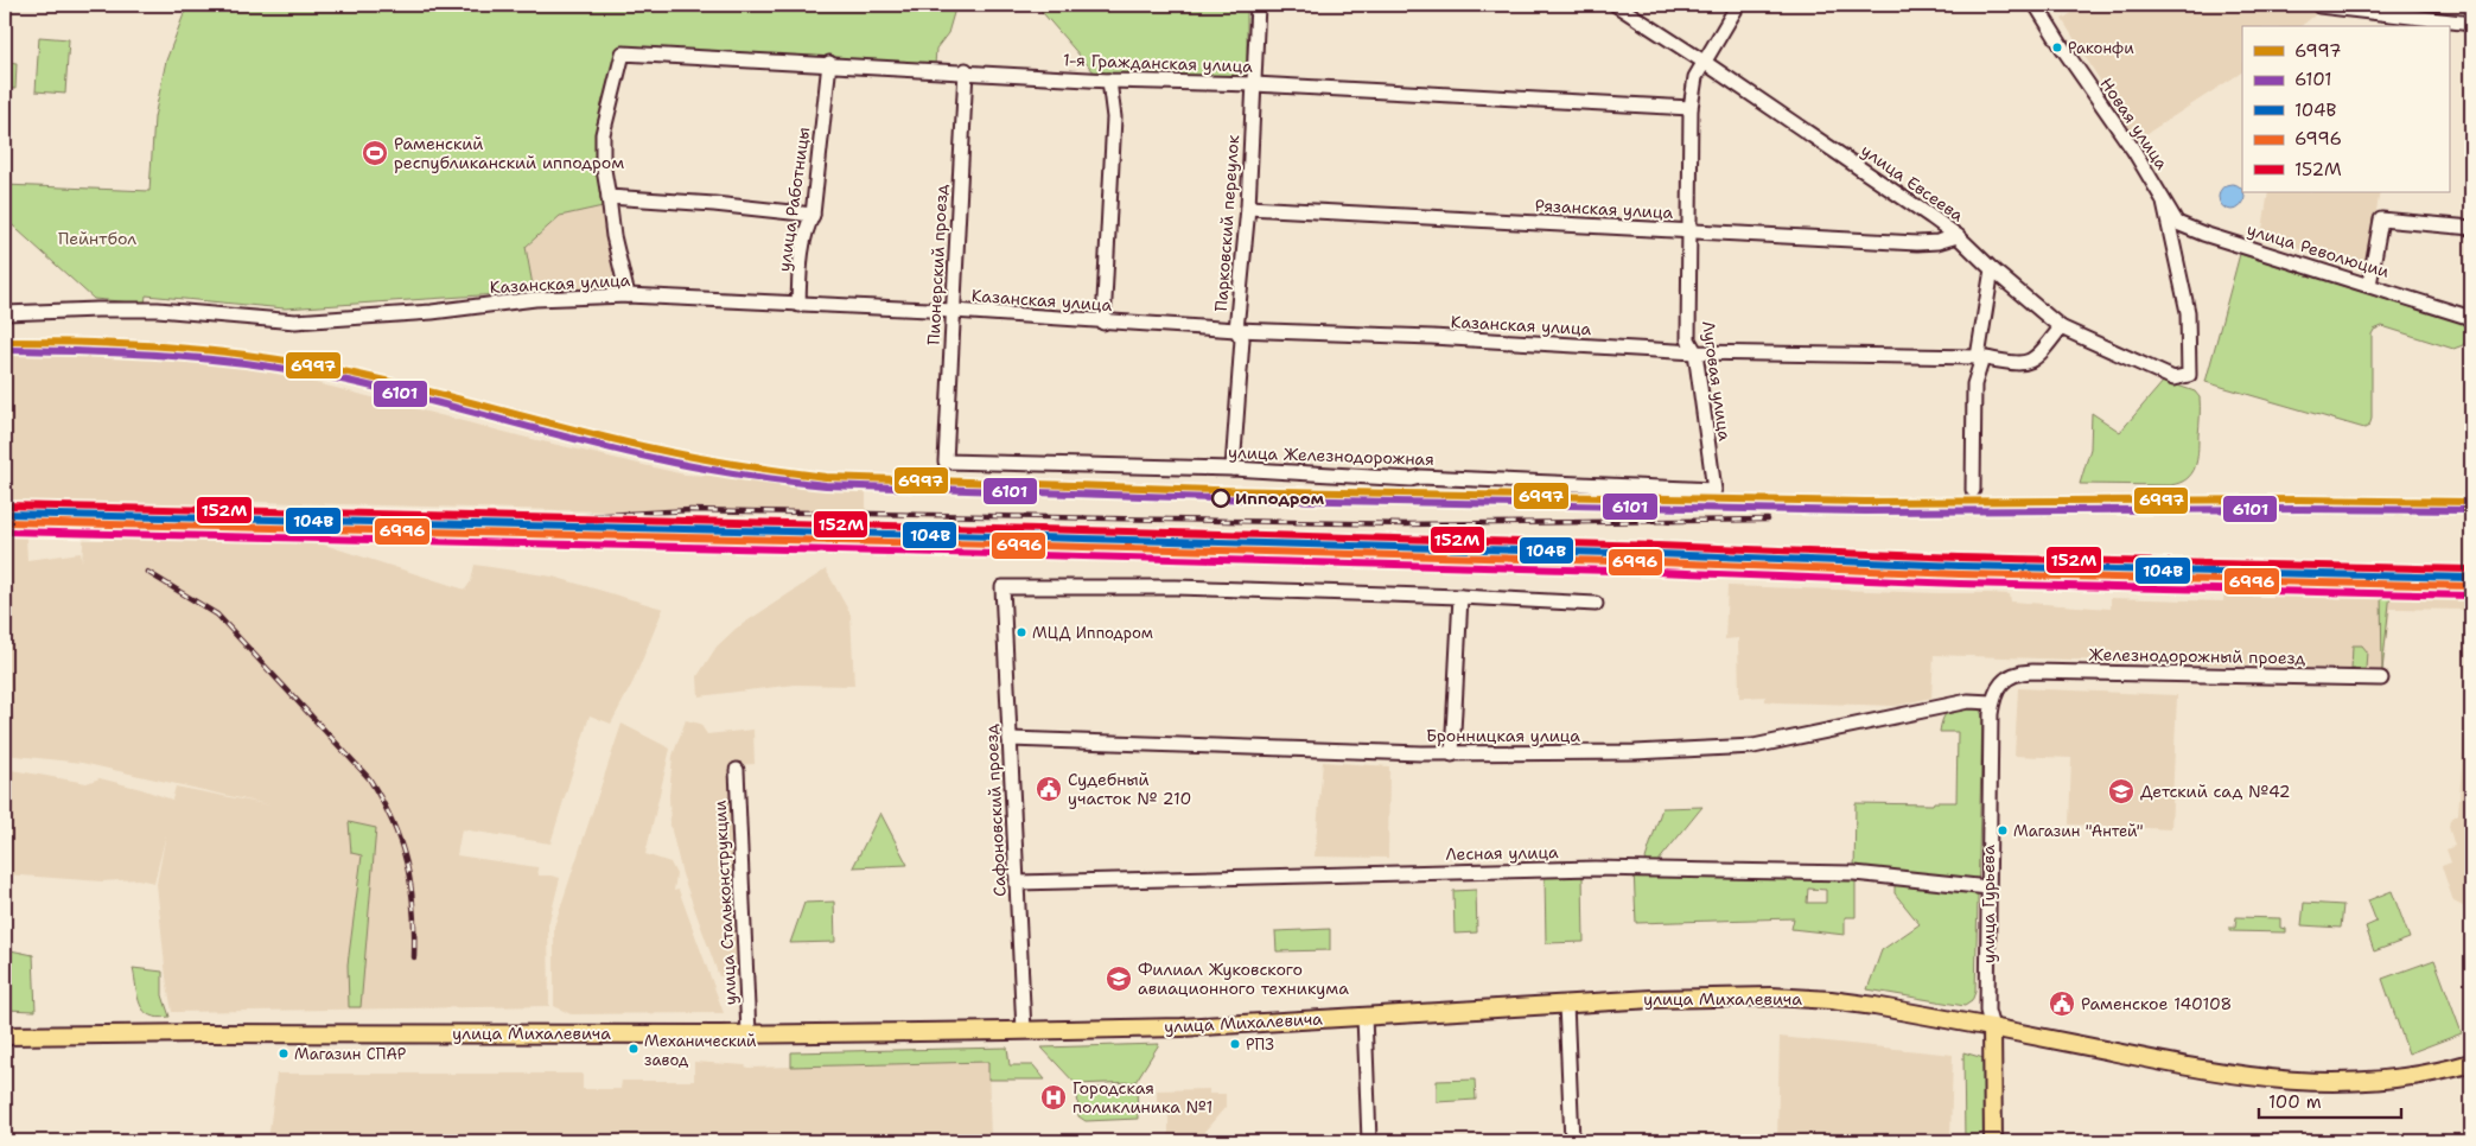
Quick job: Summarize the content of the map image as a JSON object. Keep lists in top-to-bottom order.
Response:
{
  "streets": {
    "main road": ["улица Гурьева", "улица Михалевича"],
    "street": [
      "1-я Гражданская улица",
      "Новая улица",
      "улица Евсеева",
      "улица Работницы",
      "Рязанская улица",
      "Парковский переулок",
      "улица Революции",
      "Пионерский проезд",
      "Казанская улица",
      "Луговая улица",
      "улица Железнодорожная",
      "Железнодорожный проезд",
      "Бронницкая улица",
      "Сафоновский проезд",
      "Лесная улица",
      "улица Стальконструкции"
    ]
  },
  "crossings": [
    ["1-я Гражданская улица", "улица Работницы"],
    ["1-я Гражданская улица", "Парковский переулок"],
    ["1-я Гражданская улица", "Пионерский проезд"],
    ["1-я Гражданская улица", "Луговая улица"],
    ["Новая улица", "улица Евсеева"],
    ["Новая улица", "улица Революции"],
    ["улица Евсеева", "Рязанская улица"],
    ["улица Евсеева", "улица Революции"],
    ["улица Евсеева", "Казанская улица"],
    ["улица Евсеева", "Луговая улица"],
    ["улица Работницы", "Казанская улица"],
    ["Рязанская улица", "Парковский переулок"],
    ["Рязанская улица", "Луговая улица"],
    ["Парковский переулок", "Казанская улица"],
    ["Парковский переулок", "улица Железнодорожная"],
    ["Пионерский проезд", "Казанская улица"],
    ["Пионерский проезд", "улица Железнодорожная"],
    ["Казанская улица", "Луговая улица"],
    ["Луговая улица", "улица Железнодорожная"],
    ["Железнодорожный проезд", "Бронницкая улица"],
    ["Железнодорожный проезд", "улица Гурьева"],
    ["Бронницкая улица", "Сафоновский проезд"],
    ["Бронницкая улица", "улица Гурьева"],
    ["Сафоновский проезд", "Лесная улица"],
    ["Сафоновский проезд", "улица Михалевича"],
    ["Лесная улица", "улица Гурьева"],
    ["улица Стальконструкции", "улица Михалевича"],
    ["улица Гурьева", "улица Михалевича"]
  ],
  "parks": ["Пейнтбол"],
  "places": {
    "other": [
      "Раконфи",
      "Ипподром",
      "МЦД Ипподром",
      "Магазин \"Антей\"",
      "РПЗ",
      "Механический завод",
      "Магазин СПАР"
    ],
    "sports": ["Раменский республиканский ипподром"],
    "public building": ["Судебный участок № 210", "Раменское 140108"],
    "school or university": ["Детский сад №42", "Филиал Жуковского авиационного техникума"],
    "hospital": ["Городская поликлиника №1"]
  },
  "lines": [
    "transit line 6997",
    "transit line 6101",
    "transit line 152М",
    "transit line 104В",
    "transit line 6996"
  ],
  "legend": [
    "6997",
    "6101",
    "104В",
    "6996",
    "152М"
  ],
  "scale_bar": "100 m"
}
